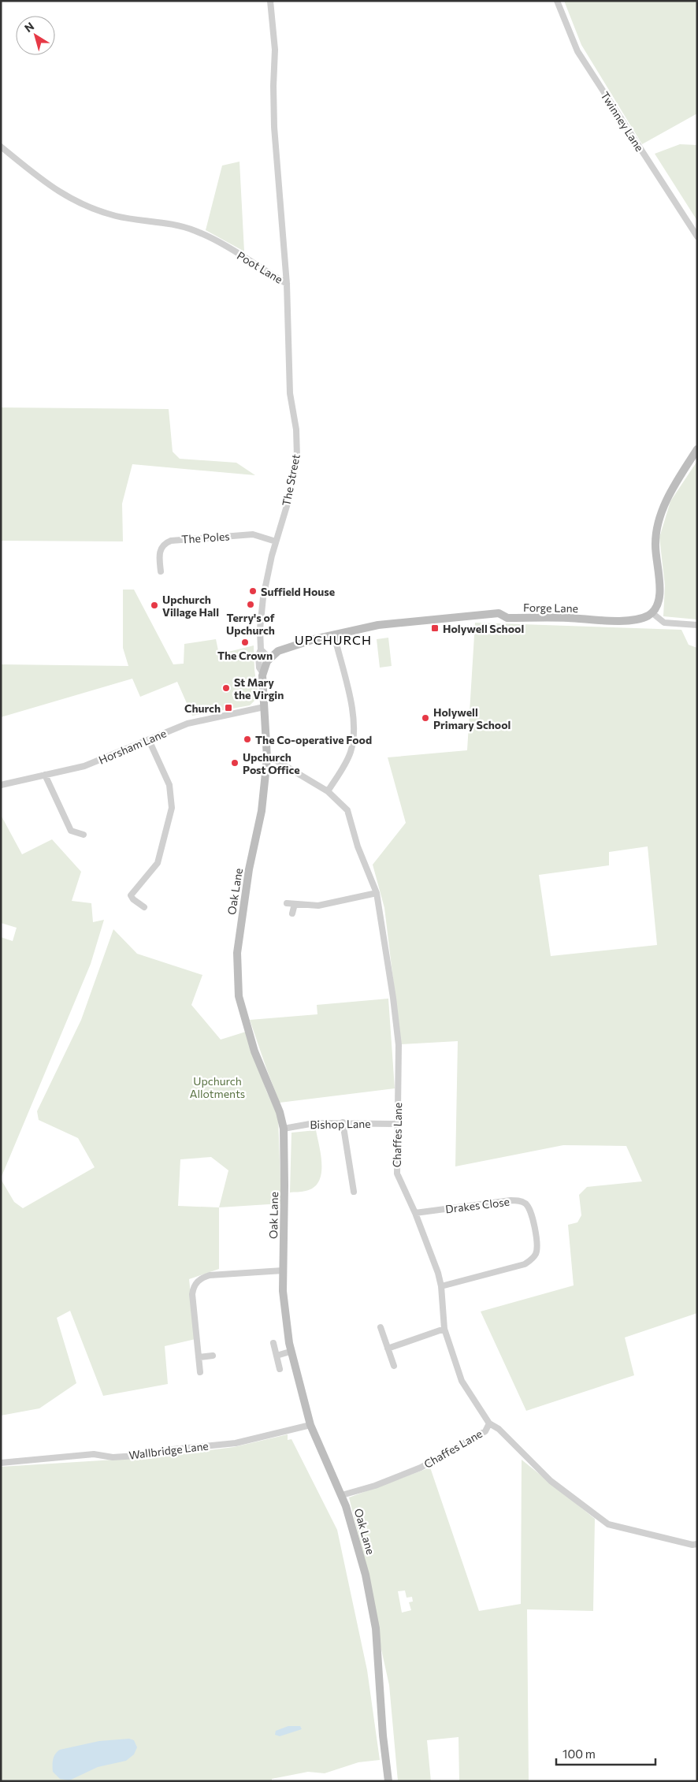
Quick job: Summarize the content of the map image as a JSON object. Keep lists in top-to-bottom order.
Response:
{
  "streets": {
    "street": [
      "Twinney Lane",
      "Poot Lane",
      "The Street",
      "The Poles",
      "Forge Lane",
      "Horsham Lane",
      "Oak Lane",
      "Bishop Lane",
      "Chaffes Lane",
      "Drakes Close",
      "Wallbridge Lane"
    ]
  },
  "crossings": [
    ["Poot Lane", "The Street"],
    ["The Street", "The Poles"],
    ["The Street", "Oak Lane"],
    ["Forge Lane", "Oak Lane"],
    ["Horsham Lane", "Oak Lane"],
    ["Oak Lane", "Bishop Lane"],
    ["Oak Lane", "Chaffes Lane"],
    ["Oak Lane", "Wallbridge Lane"],
    ["Bishop Lane", "Chaffes Lane"],
    ["Chaffes Lane", "Drakes Close"]
  ],
  "districts": ["UPCHURCH"],
  "parks": ["Upchurch Allotments"],
  "places": {
    "other": [
      "Suffield House",
      "Terry's of Upchurch",
      "Upchurch Village Hall",
      "The Crown",
      "St Mary the Virgin",
      "Holywell Primary School",
      "The Co-operative Food",
      "Upchurch Post Office"
    ],
    "transit": ["Holywell School", "Church"]
  },
  "scale_bar": "100 m",
  "north": "top left"
}
